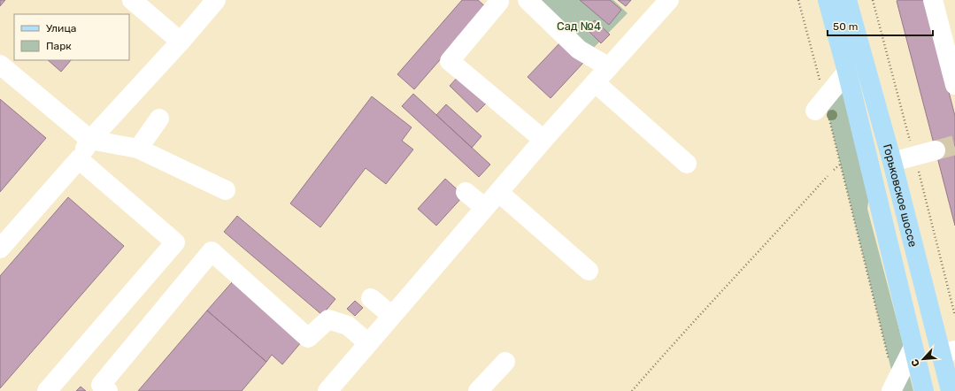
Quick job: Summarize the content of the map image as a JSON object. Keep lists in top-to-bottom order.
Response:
{
  "streets": {
    "main road": ["Горьковское шоссе"]
  },
  "parks": ["Сад №4"],
  "legend": ["Улица", "Парк"],
  "scale_bar": "50 m",
  "north": "bottom left"
}
